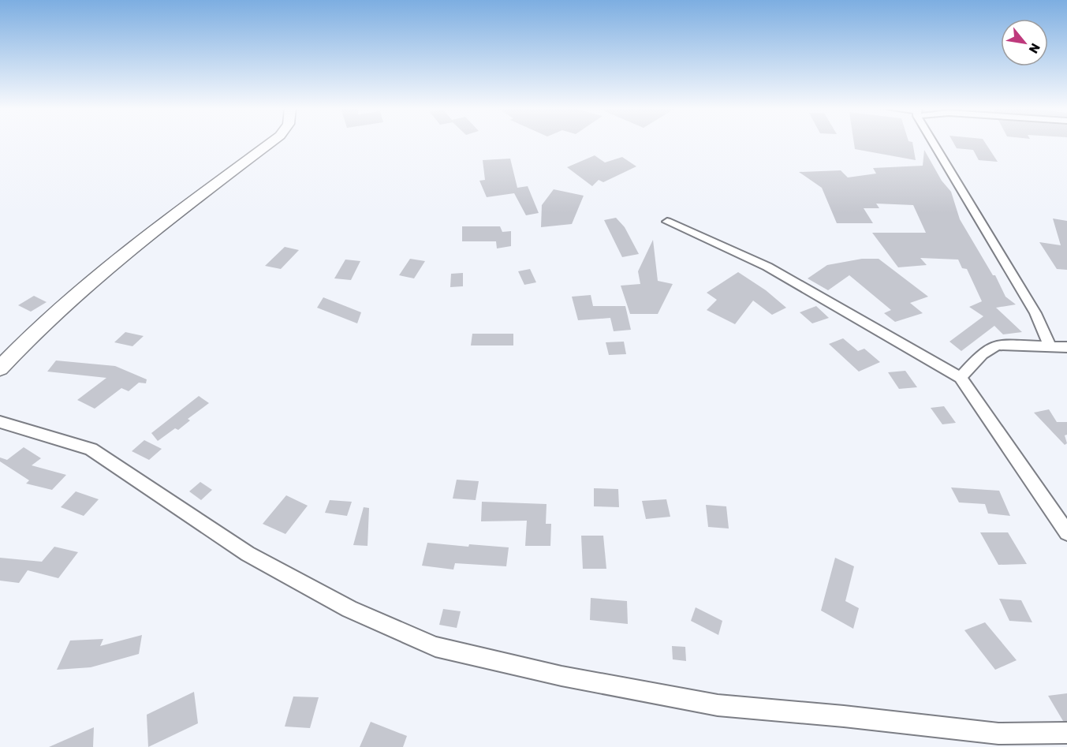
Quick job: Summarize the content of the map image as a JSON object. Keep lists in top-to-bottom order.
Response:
{
  "north": "bottom right"
}
